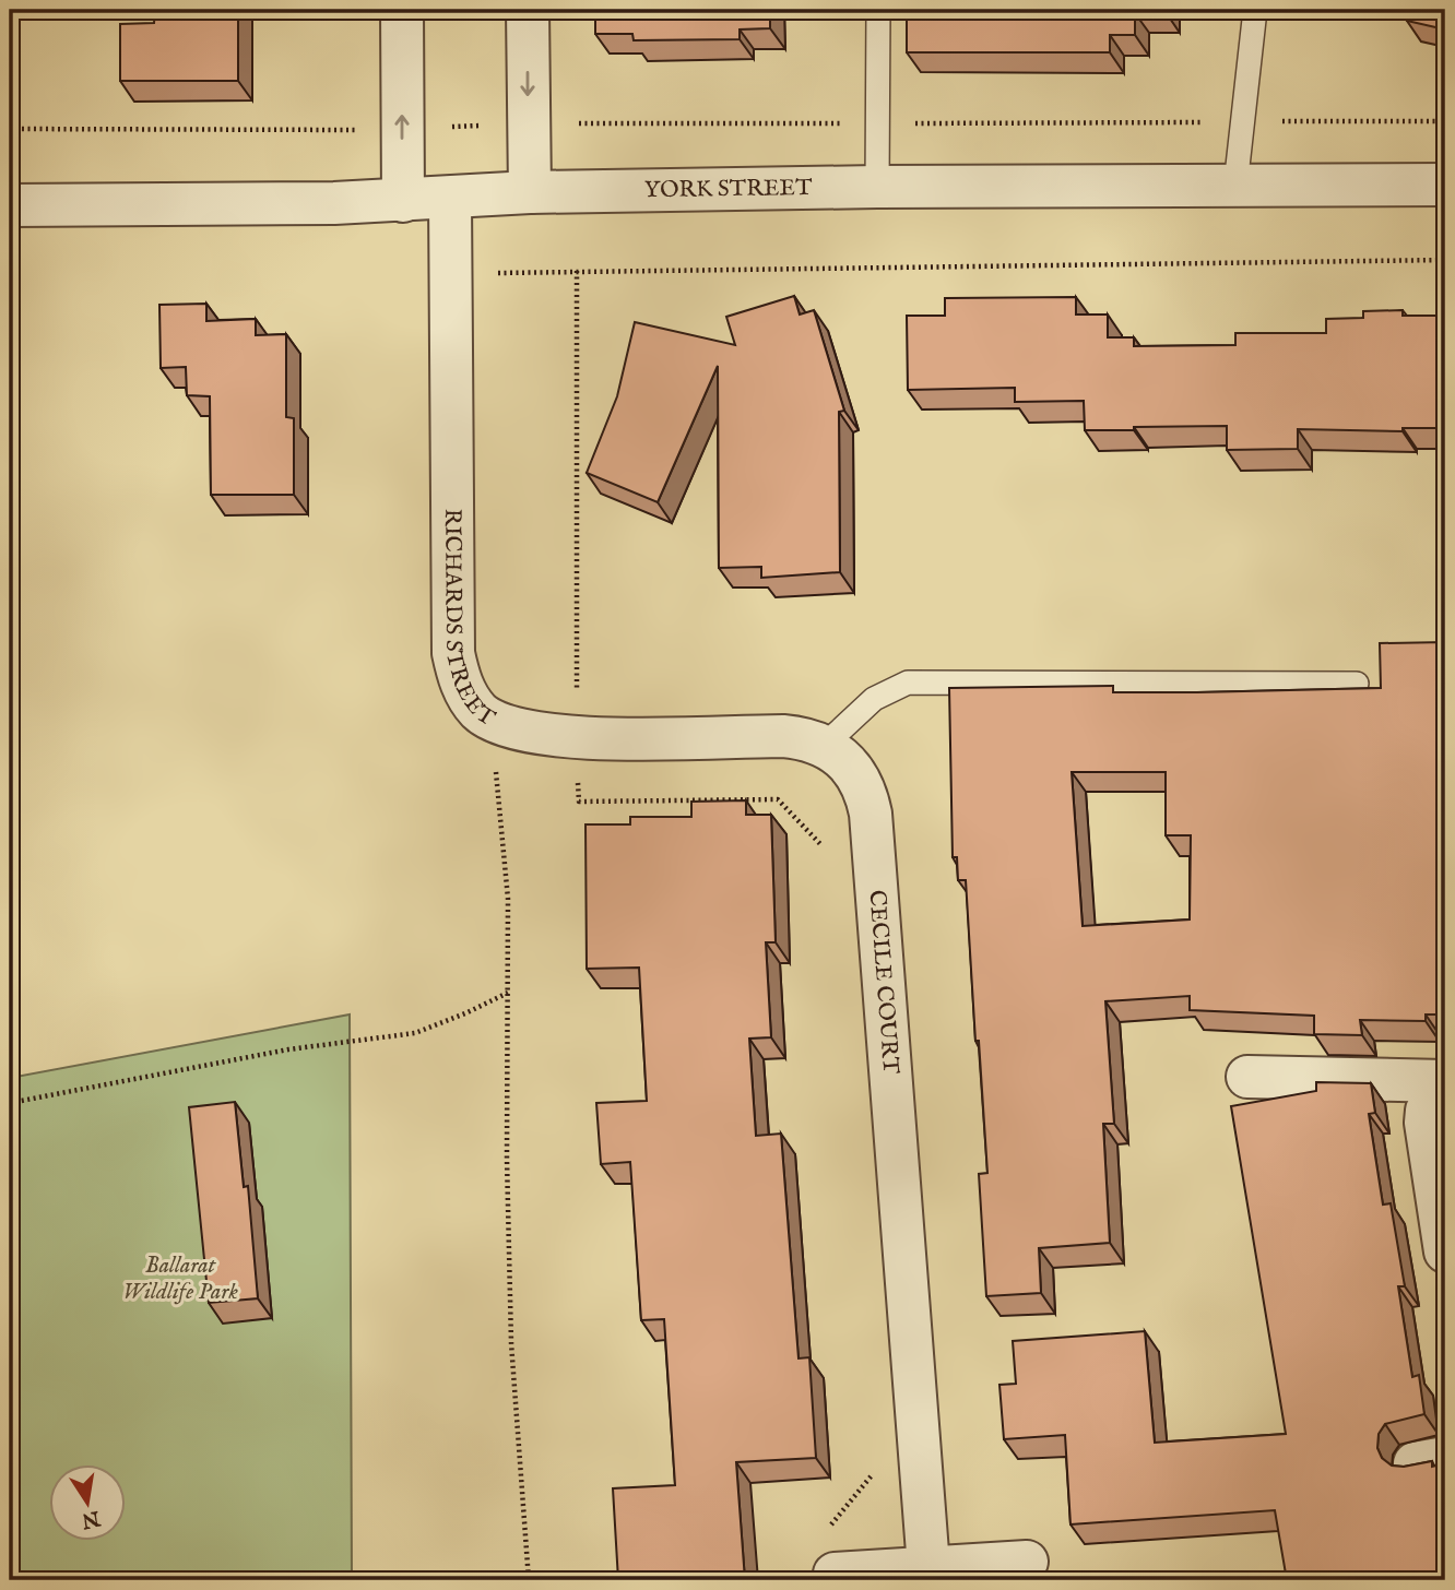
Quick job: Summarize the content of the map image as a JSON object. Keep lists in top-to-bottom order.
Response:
{
  "streets": {
    "street": ["YORK STREET", "RICHARDS STREET", "CECILE COURT"]
  },
  "crossings": [
    ["YORK STREET", "RICHARDS STREET"],
    ["RICHARDS STREET", "CECILE COURT"]
  ],
  "parks": ["Ballarat Wildlife Park"],
  "north": "bottom"
}
